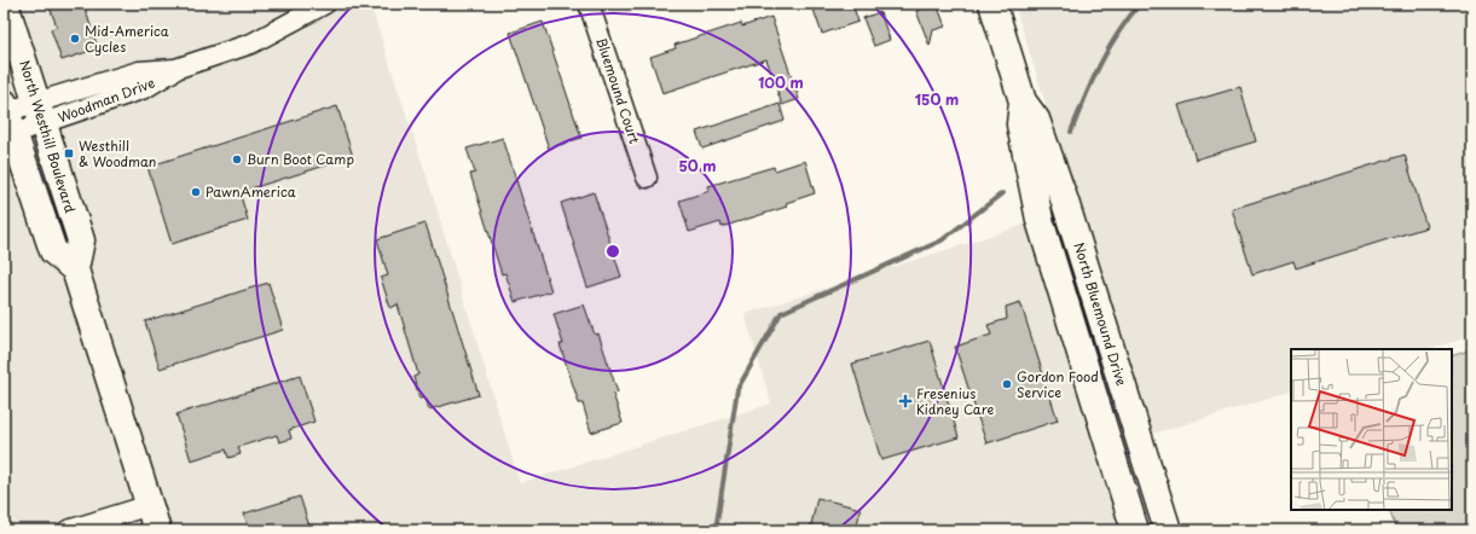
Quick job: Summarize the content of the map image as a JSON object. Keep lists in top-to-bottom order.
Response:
{
  "streets": {
    "main road": ["North Westhill Boulevard", "North Bluemound Drive"],
    "street": ["Bluemound Court", "Woodman Drive"]
  },
  "crossings": [
    ["Woodman Drive", "North Westhill Boulevard"]
  ],
  "places": {
    "other": [
      "Mid-America Cycles",
      "Burn Boot Camp",
      "PawnAmerica",
      "Gordon Food Service"
    ],
    "transit": ["Westhill & Woodman"],
    "health": ["Fresenius Kidney Care"]
  },
  "rings": ["100 m", "150 m", "50 m"]
}
